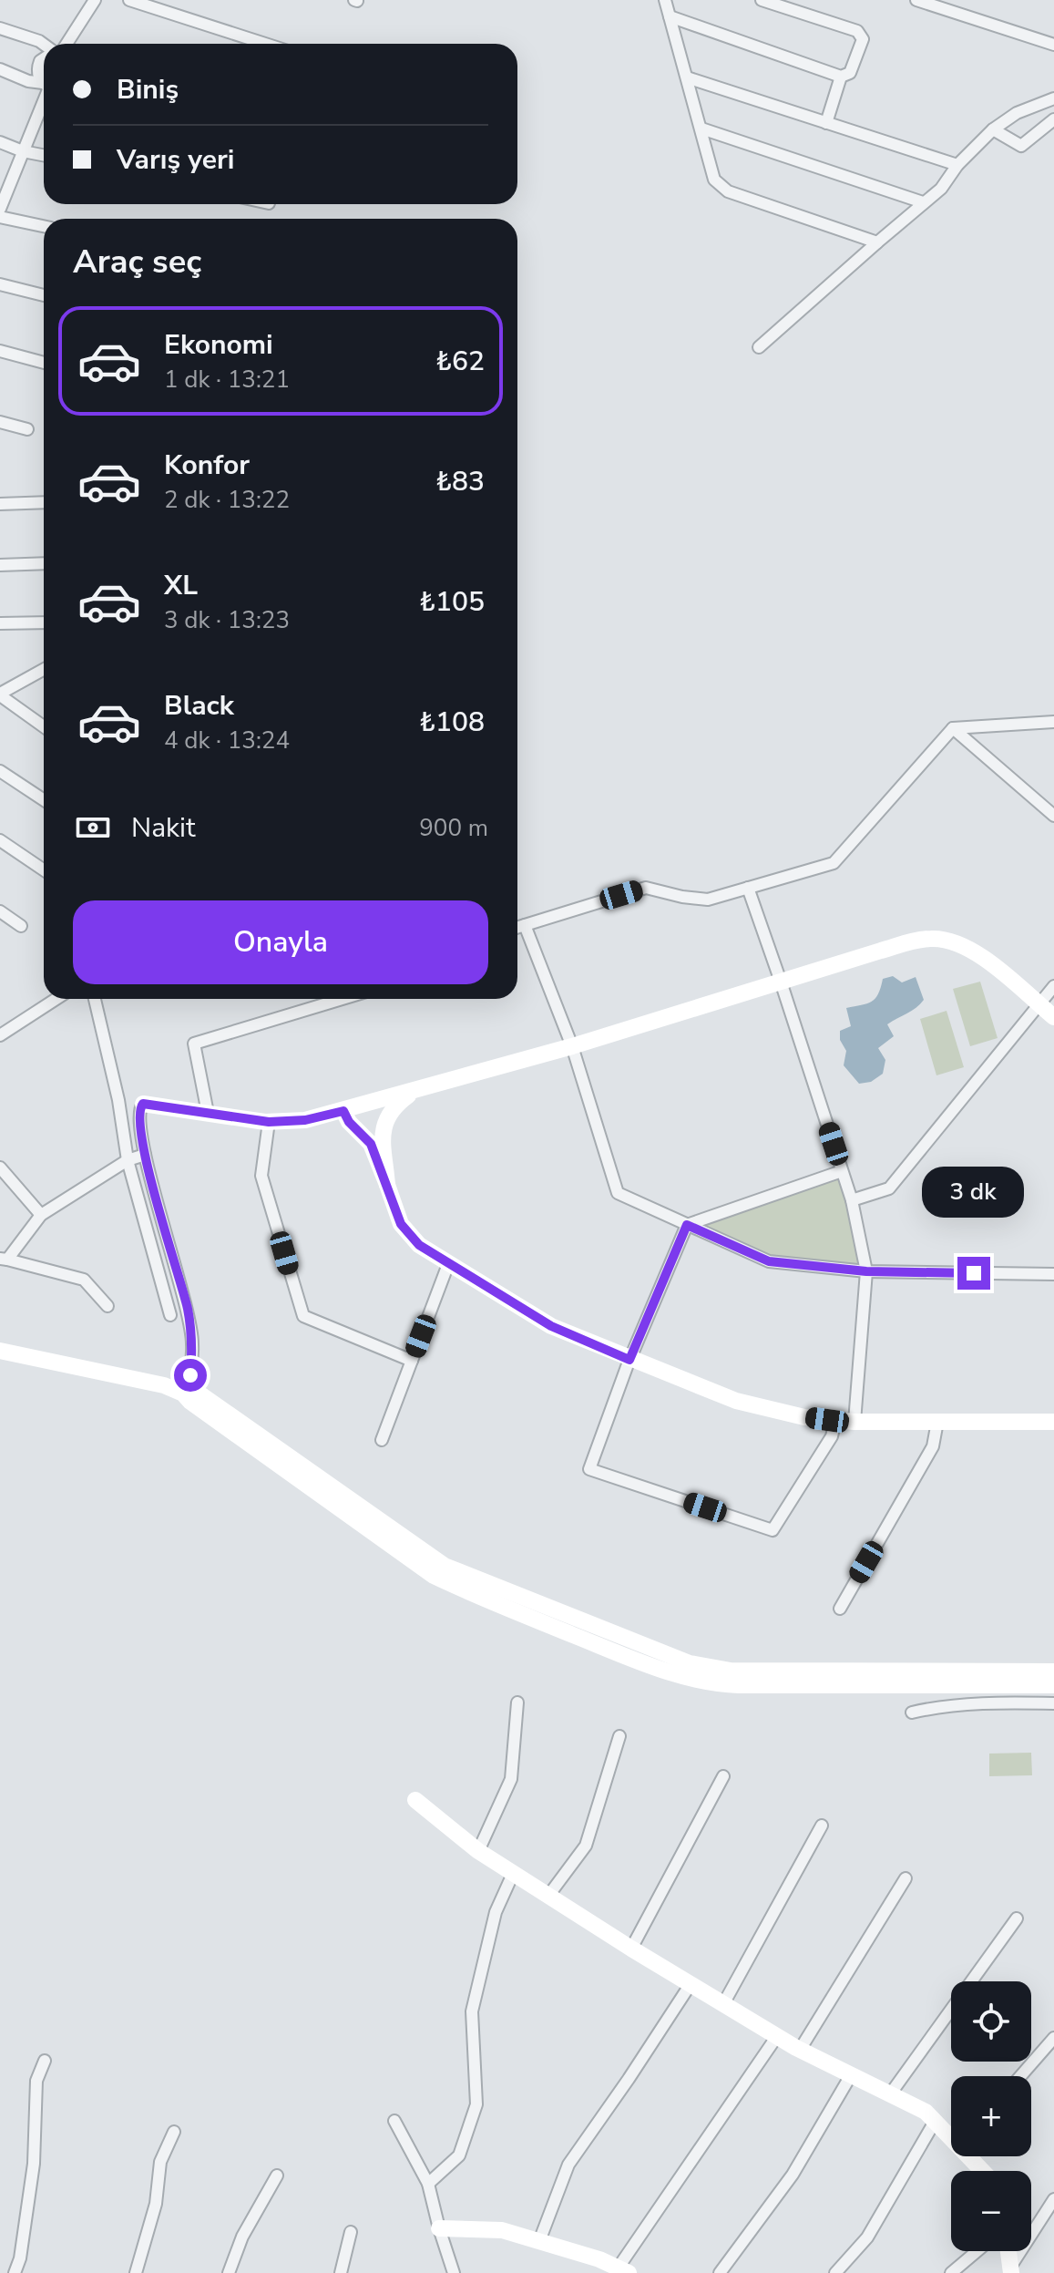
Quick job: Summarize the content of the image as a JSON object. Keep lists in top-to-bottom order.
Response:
{
  "page": {
    "banner": ["Biniş", "Varış yeri"],
    "heading": "Araç seç",
    "list": [
      {
        "name": "Ekonomi",
        "note": "1 dk · 13:21",
        "value": "₺62"
      },
      {
        "name": "Konfor",
        "note": "2 dk · 13:22",
        "value": "₺83"
      },
      {
        "name": "XL",
        "note": "3 dk · 13:23",
        "value": "₺105"
      },
      {
        "name": "Black",
        "note": "4 dk · 13:24",
        "value": "₺108"
      }
    ],
    "pay": ["Nakit", "900 m"],
    "buttons": "Onayla",
    "bubble": "3 dk",
    "map_buttons": ["+", "−"]
  }
}
